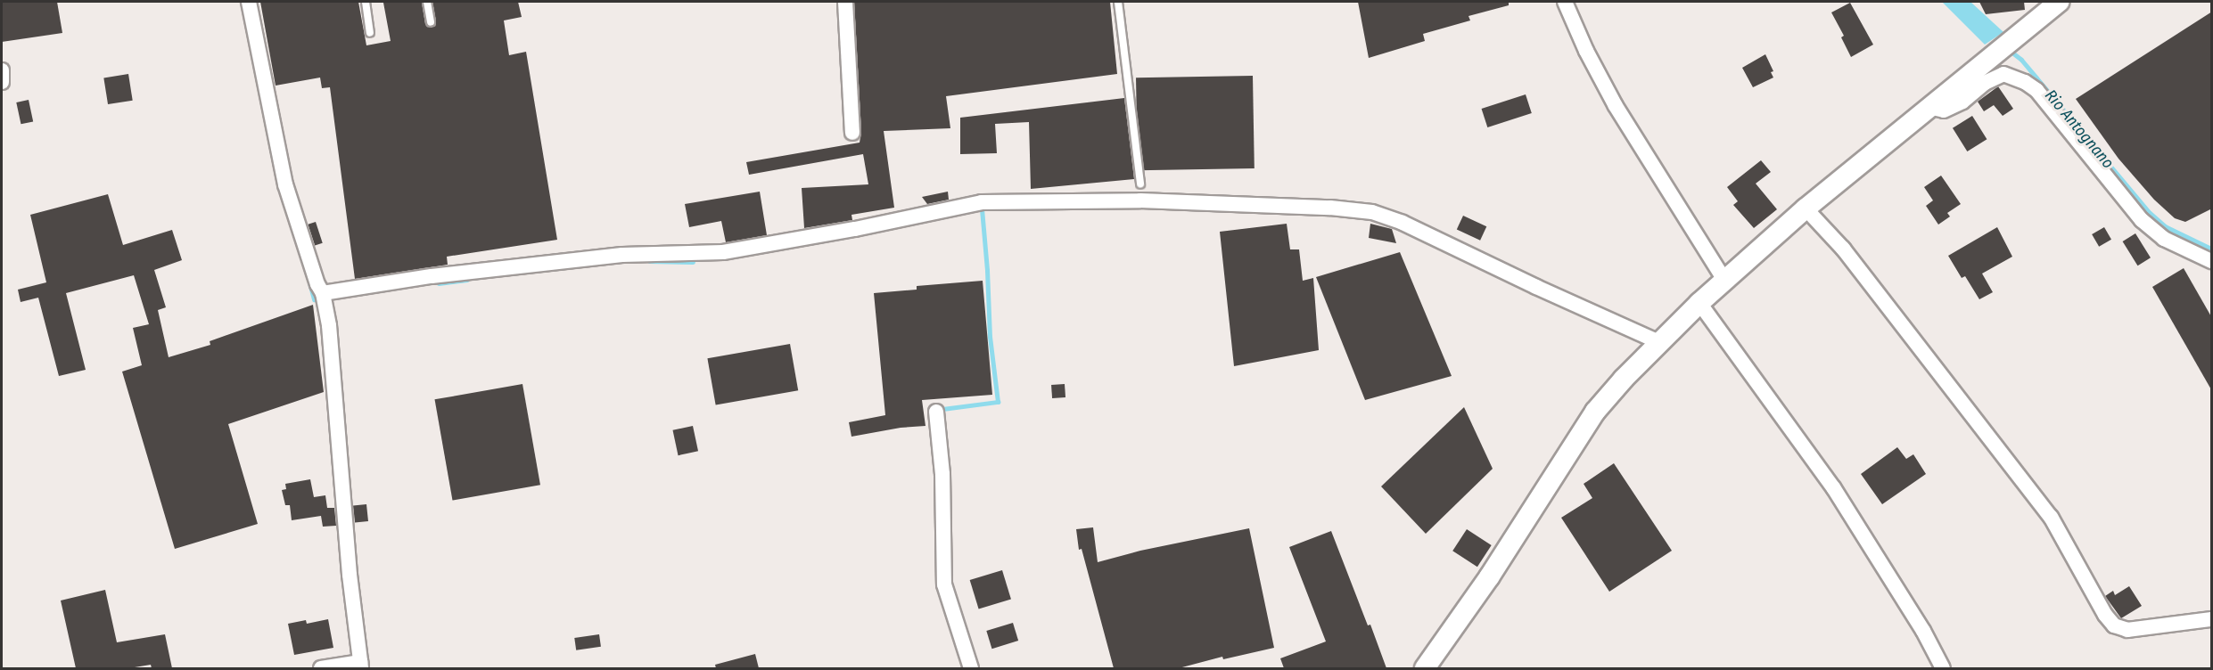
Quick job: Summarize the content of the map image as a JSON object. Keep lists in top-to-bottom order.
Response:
{
  "water": ["Rio Antognano"]
}
